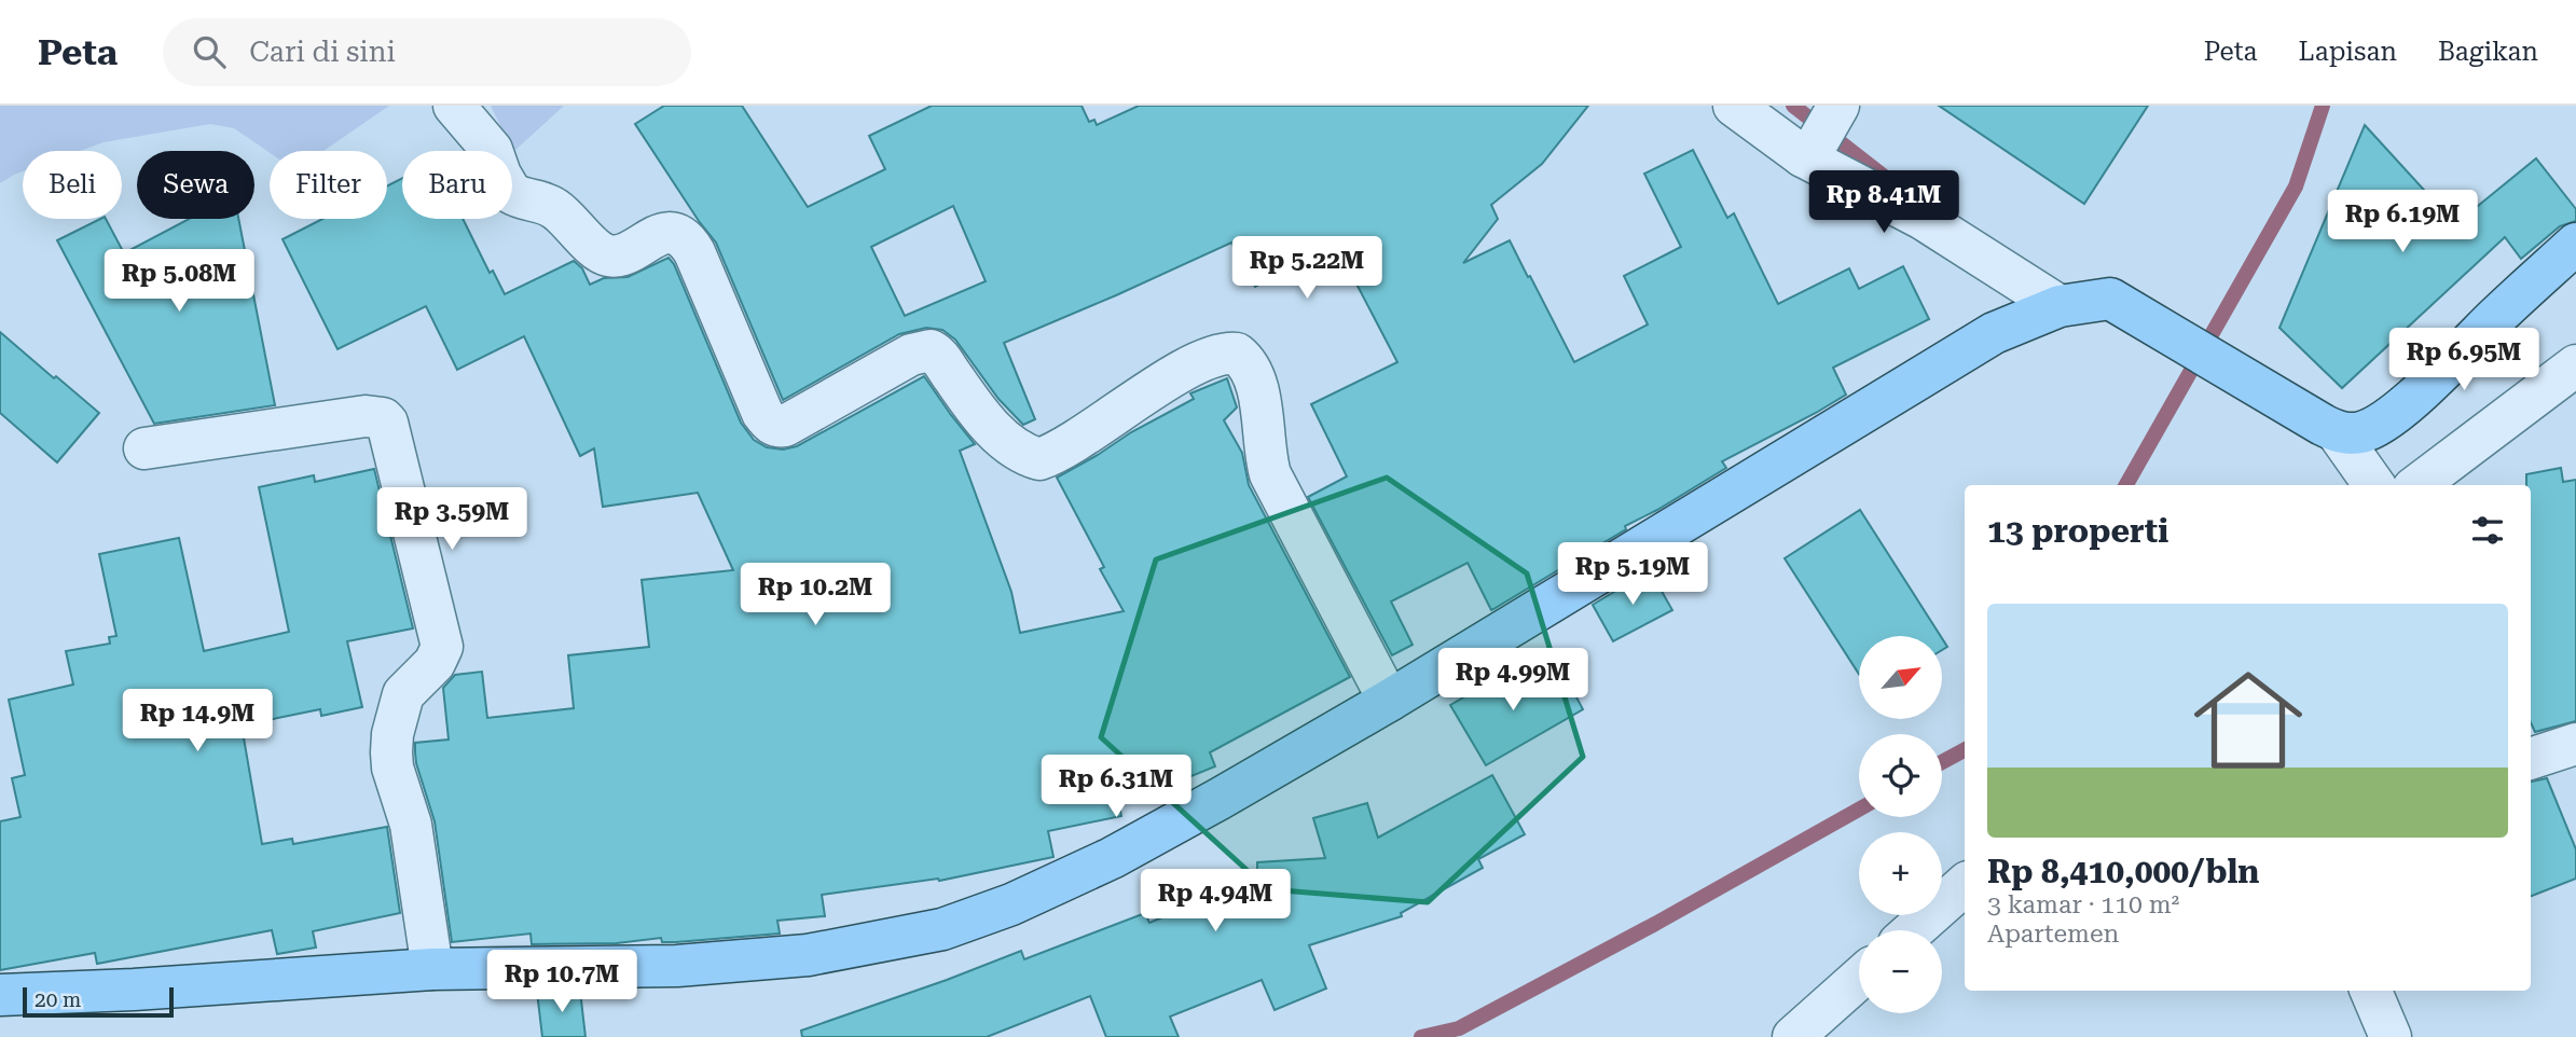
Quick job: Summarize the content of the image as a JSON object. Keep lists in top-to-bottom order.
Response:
{
  "scale_bar": "20 m",
  "north": "top right",
  "page": {
    "header": "Peta",
    "search": "Cari di sini",
    "nav": ["Peta", "Lapisan", "Bagikan"],
    "chip": [
      "Beli",
      "Sewa",
      "Filter",
      "Baru"
    ],
    "price": [
      "Rp 8.41M",
      "Rp 6.19M",
      "Rp 5.22M",
      "Rp 5.08M",
      "Rp 6.95M",
      "Rp 3.59M",
      "Rp 5.19M",
      "Rp 10.2M",
      "Rp 4.99M",
      "Rp 14.9M",
      "Rp 6.31M",
      "Rp 4.94M",
      "Rp 10.7M"
    ],
    "heading": "13 properti",
    "list": [
      {
        "name": "Rp 8,410,000/bln",
        "note": "3 kamar · 110 m² · Apartemen"
      }
    ],
    "map_buttons": ["+", "−"],
    "scale": "20 m"
  }
}
